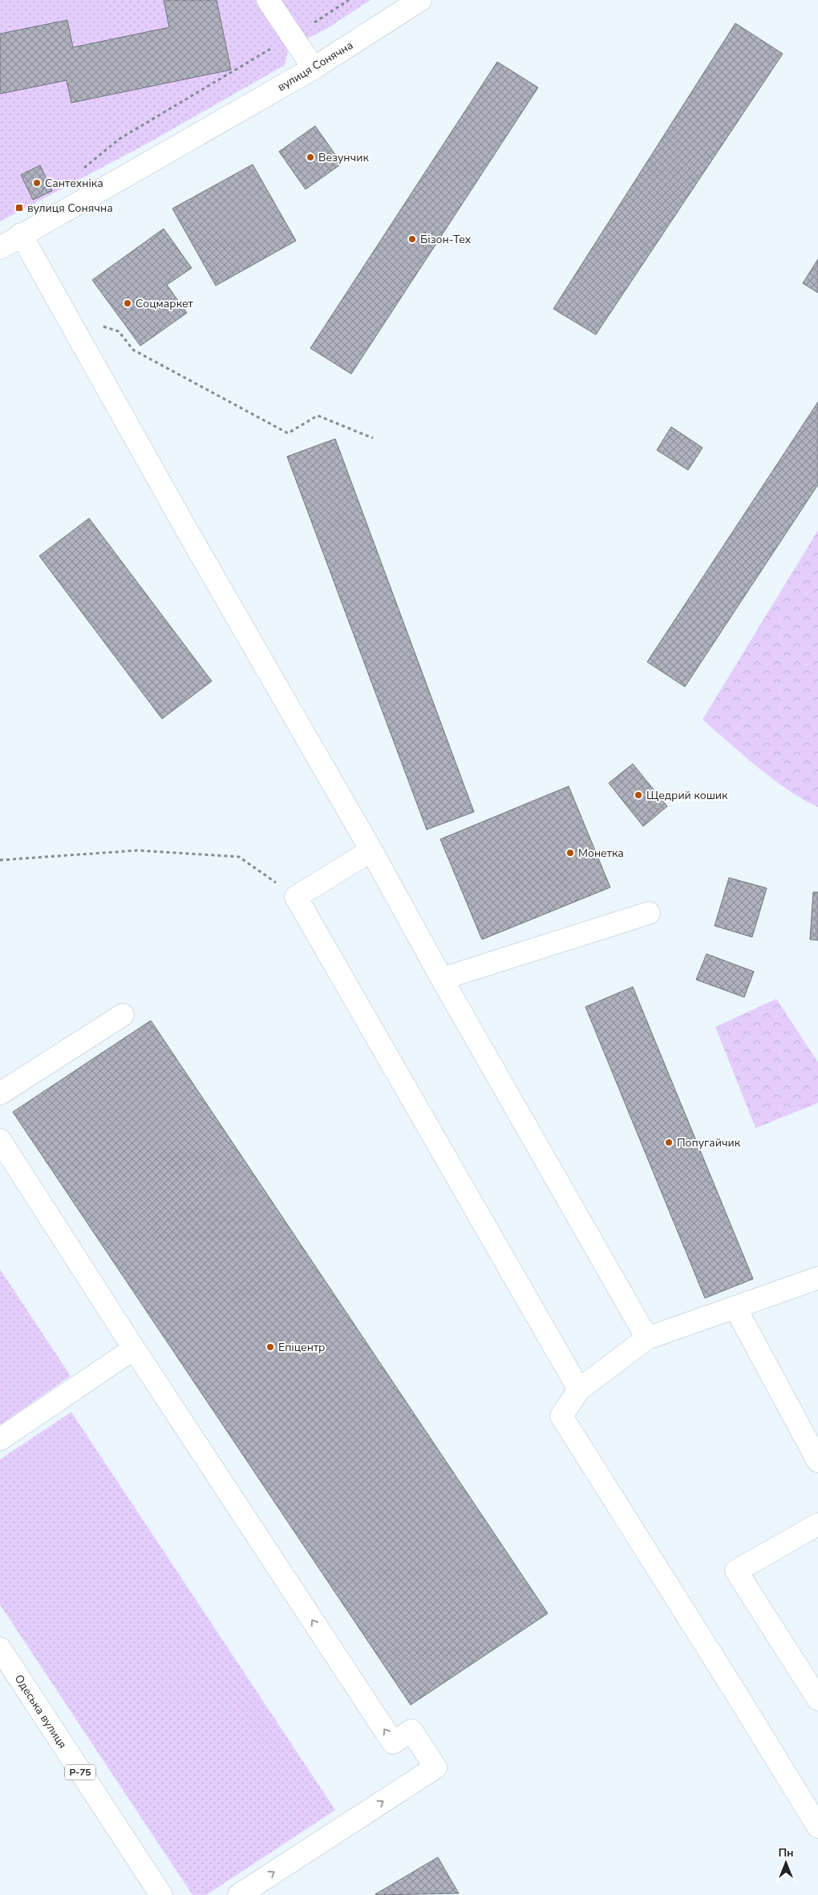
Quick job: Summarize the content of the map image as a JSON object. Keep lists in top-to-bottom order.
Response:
{
  "streets": {
    "street": ["вулиця Сонячна", "Одеська вулиця", "Р-75"]
  },
  "places": {
    "other": [
      "Везунчик",
      "Сантехніка",
      "Бізон-Тех",
      "Соцмаркет",
      "Щедрий кошик",
      "Монетка",
      "Попугайчик",
      "Епіцентр"
    ],
    "transit": ["вулиця Сонячна"]
  },
  "north": "top"
}
